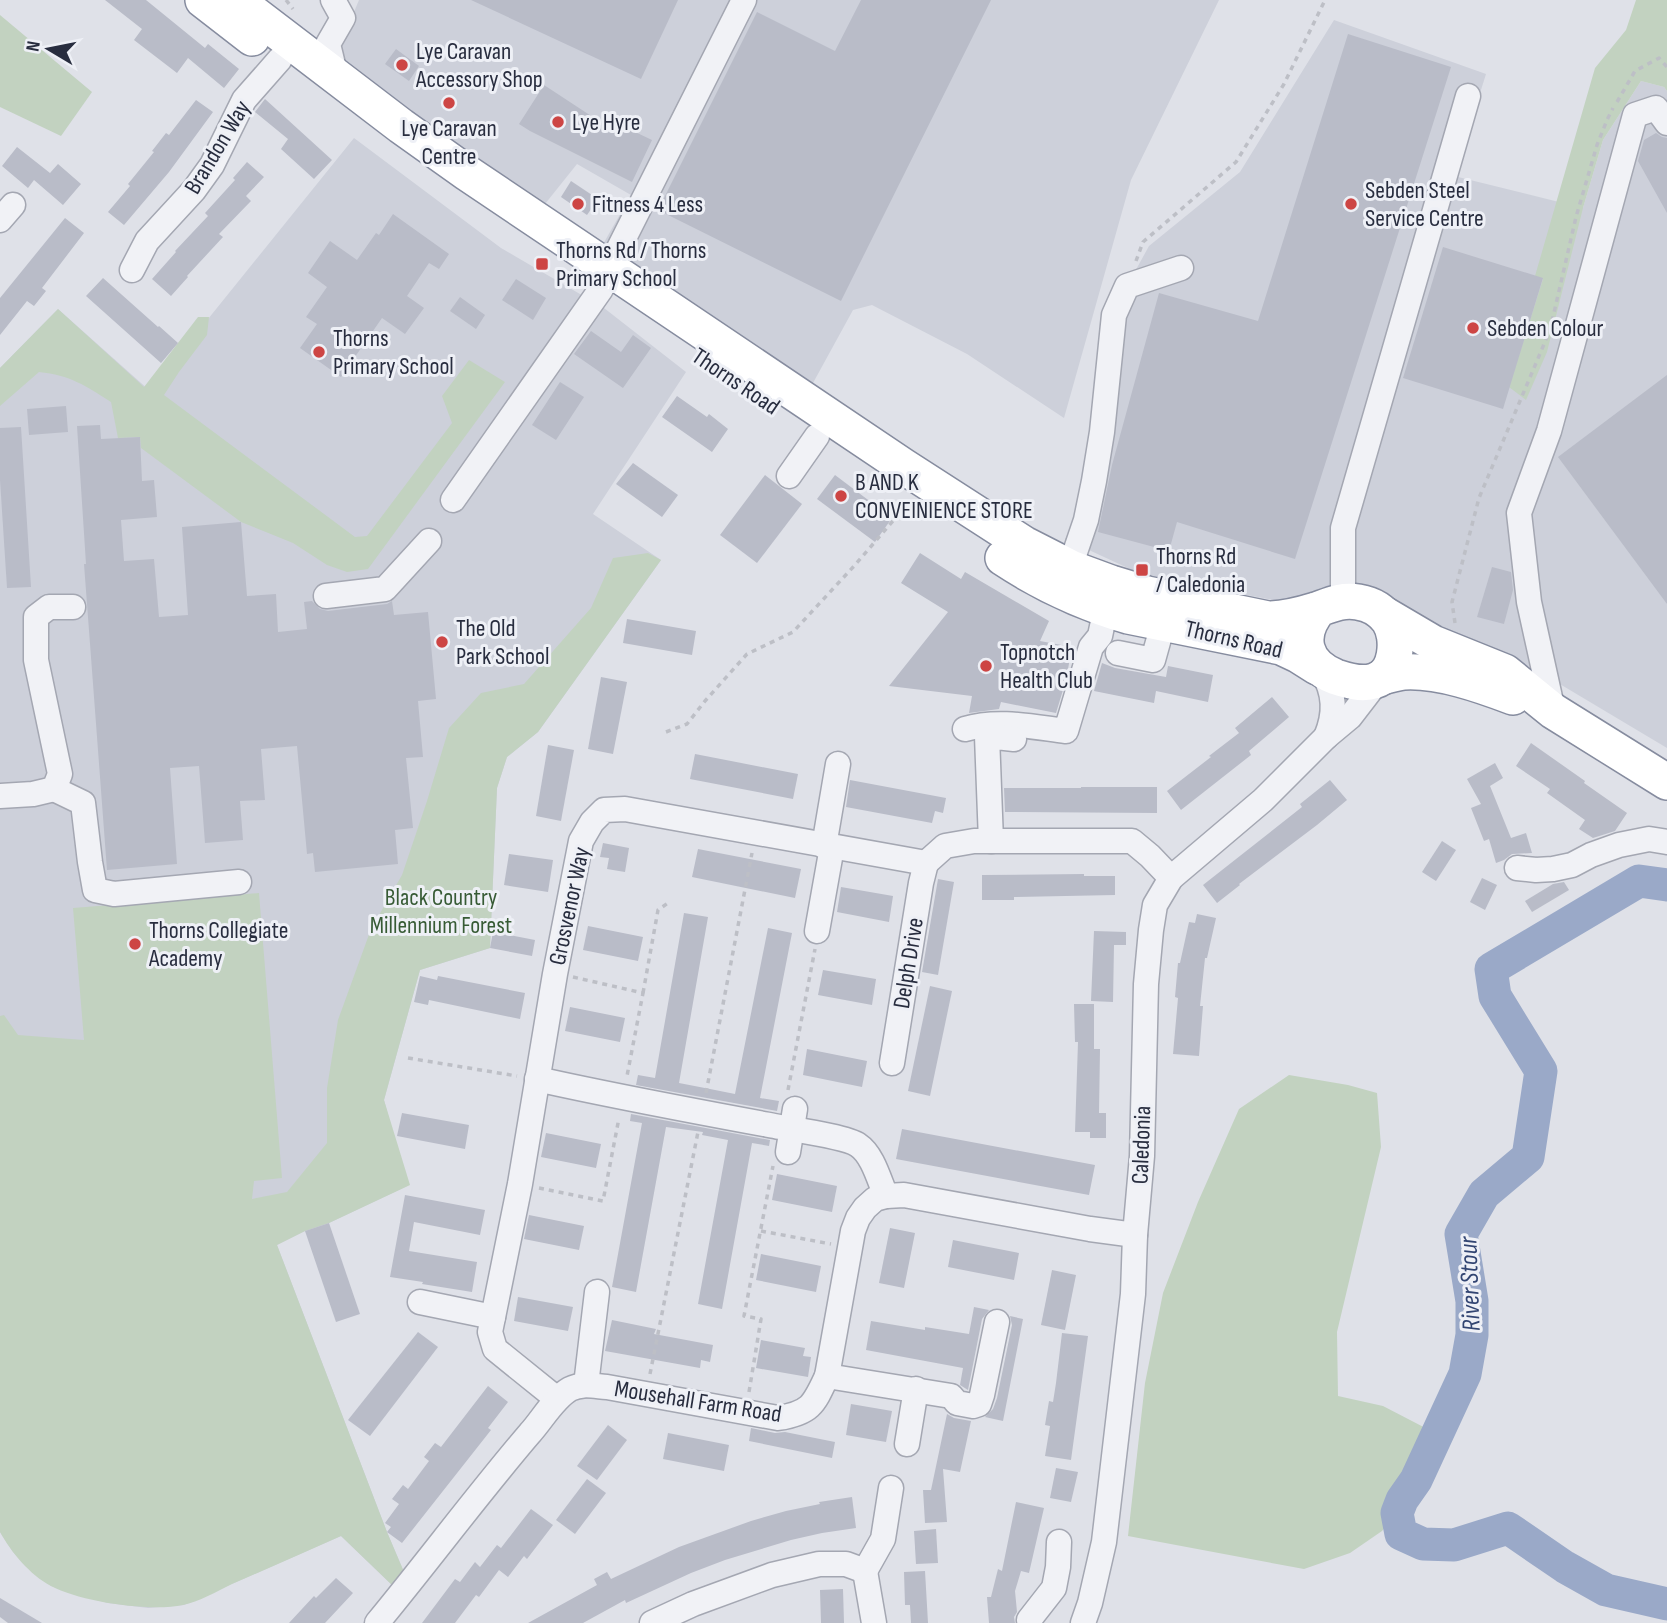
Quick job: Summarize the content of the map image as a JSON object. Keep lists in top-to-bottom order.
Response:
{
  "streets": {
    "highway": ["Thorns Road"],
    "street": [
      "Brandon Way",
      "Grosvenor Way",
      "Delph Drive",
      "Caledonia",
      "Mousehall Farm Road"
    ]
  },
  "crossings": [
    ["Brandon Way", "Thorns Road"],
    ["Thorns Road", "Caledonia"],
    ["Grosvenor Way", "Delph Drive"],
    ["Grosvenor Way", "Mousehall Farm Road"]
  ],
  "water": ["River Stour"],
  "parks": ["Black Country Millennium Forest"],
  "places": {
    "other": [
      "Lye Caravan Accessory Shop",
      "Lye Caravan Centre",
      "Lye Hyre",
      "Fitness 4 Less",
      "Sebden Steel Service Centre",
      "Sebden Colour",
      "Thorns Primary School",
      "B AND K CONVEINIENCE STORE",
      "The Old Park School",
      "Topnotch Health Club",
      "Thorns Collegiate Academy"
    ],
    "transit": ["Thorns Rd / Thorns Primary School", "Thorns Rd / Caledonia"]
  },
  "north": "left"
}
